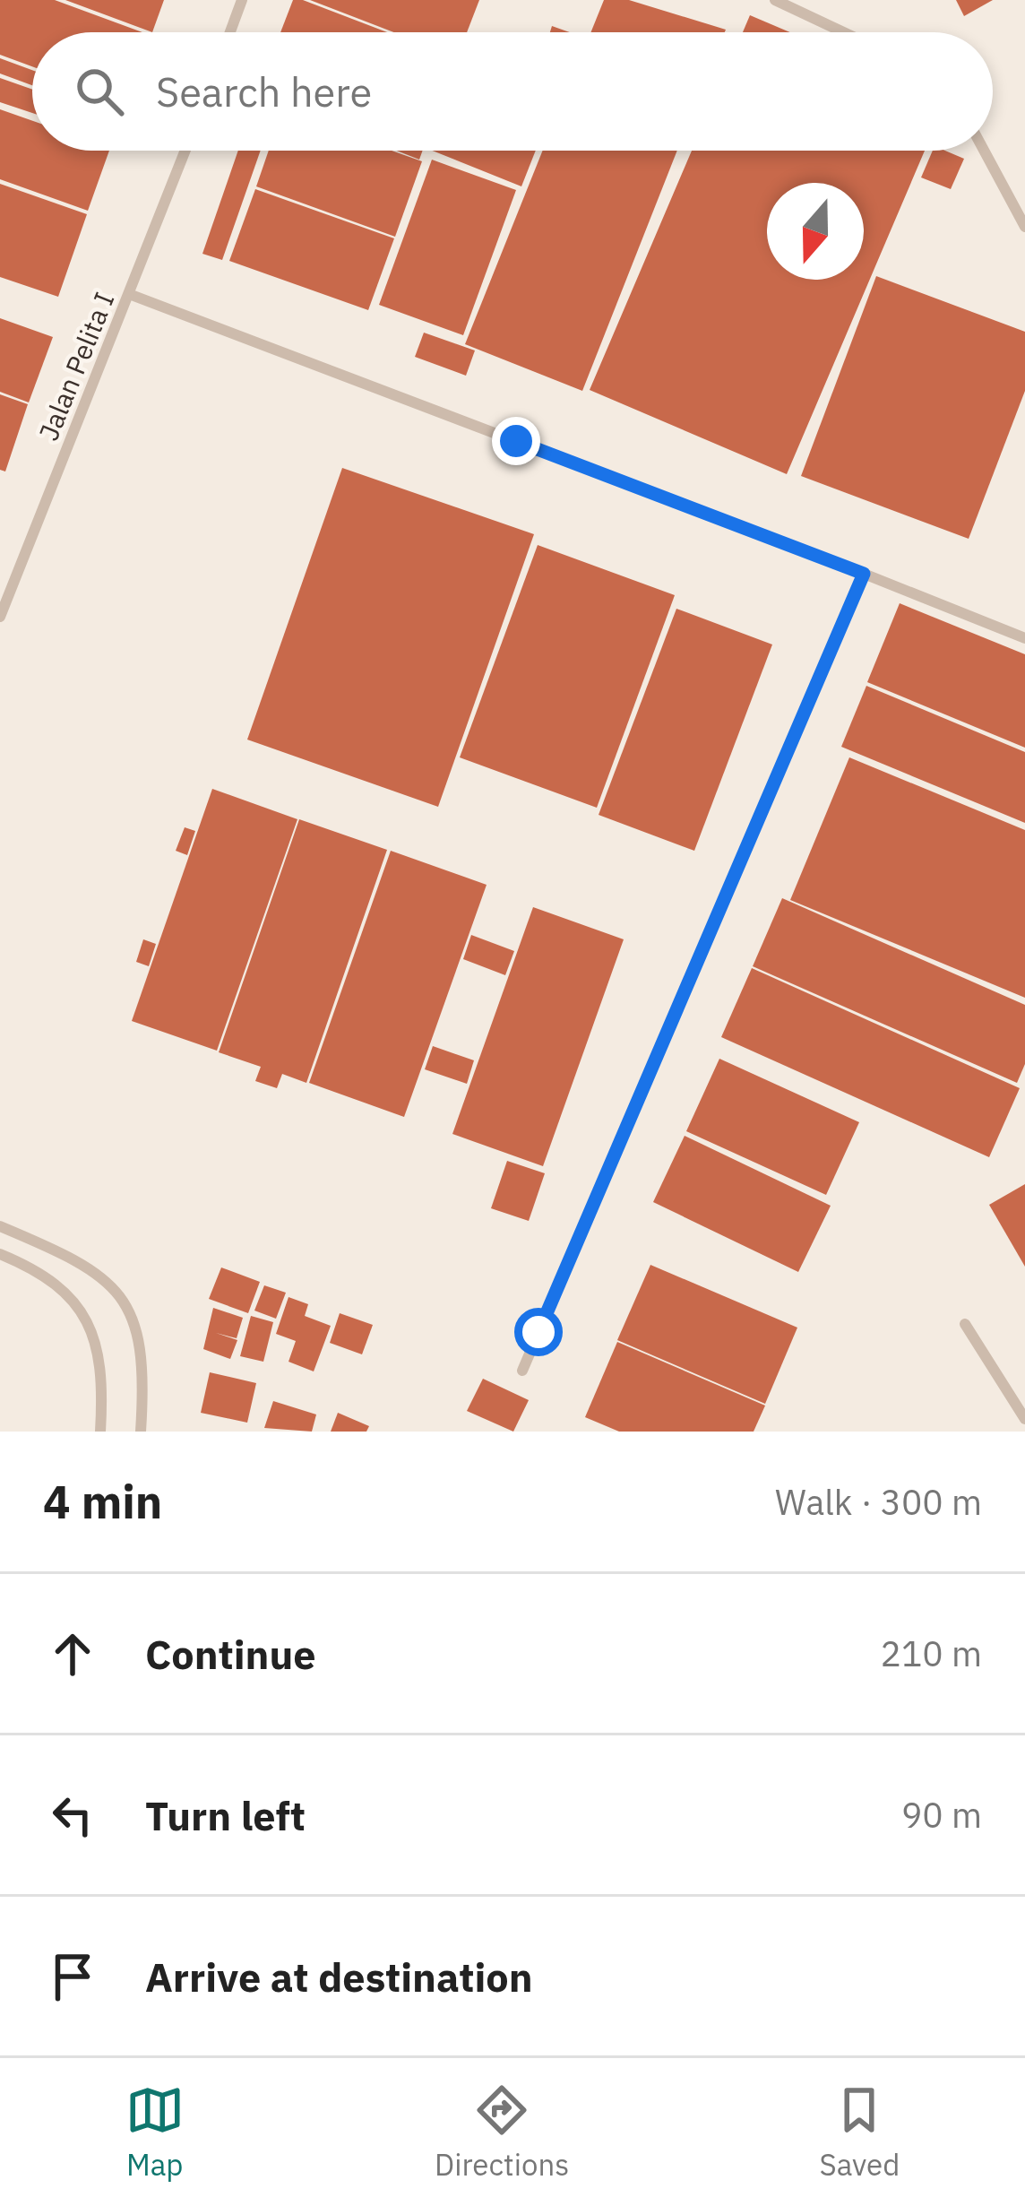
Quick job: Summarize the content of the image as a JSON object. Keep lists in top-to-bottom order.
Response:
{
  "streets": {
    "lane": ["Jalan Pelita I"]
  },
  "north": "bottom",
  "page": {
    "search": "Search here",
    "heading": ["4 min", "Walk · 300 m"],
    "list": [
      ["Continue", "210 m"],
      ["Turn left", "90 m"],
      "Arrive at destination"
    ],
    "nav": ["Map", "Directions", "Saved"]
  }
}
